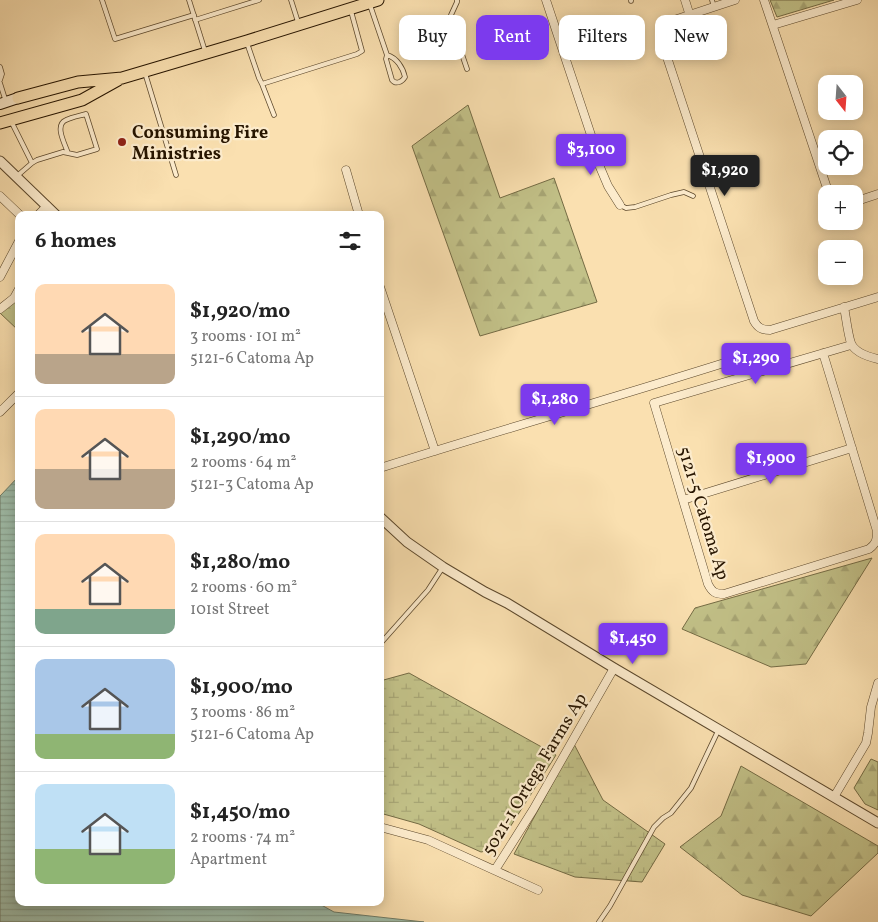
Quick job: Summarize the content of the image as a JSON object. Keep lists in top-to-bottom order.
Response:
{
  "streets": {
    "street": ["5121-5 Catoma Ap", "5021-1 Ortega Farms Ap"]
  },
  "places": ["Consuming Fire Ministries"],
  "north": "bottom",
  "page": {
    "chip": [
      "Buy",
      "Rent",
      "Filters",
      "New"
    ],
    "map_buttons": ["+", "−"],
    "price": [
      "$3,100",
      "$1,920",
      "$1,290",
      "$1,280",
      "$1,900",
      "$1,450"
    ],
    "heading": "6 homes",
    "list": [
      {
        "name": "$1,920/mo",
        "note": "3 rooms · 101 m² · 5121-6 Catoma Ap"
      },
      {
        "name": "$1,290/mo",
        "note": "2 rooms · 64 m² · 5121-3 Catoma Ap"
      },
      {
        "name": "$1,280/mo",
        "note": "2 rooms · 60 m² · 101st Street"
      },
      {
        "name": "$1,900/mo",
        "note": "3 rooms · 86 m² · 5121-6 Catoma Ap"
      },
      {
        "name": "$1,450/mo",
        "note": "2 rooms · 74 m² · Apartment"
      }
    ]
  }
}
